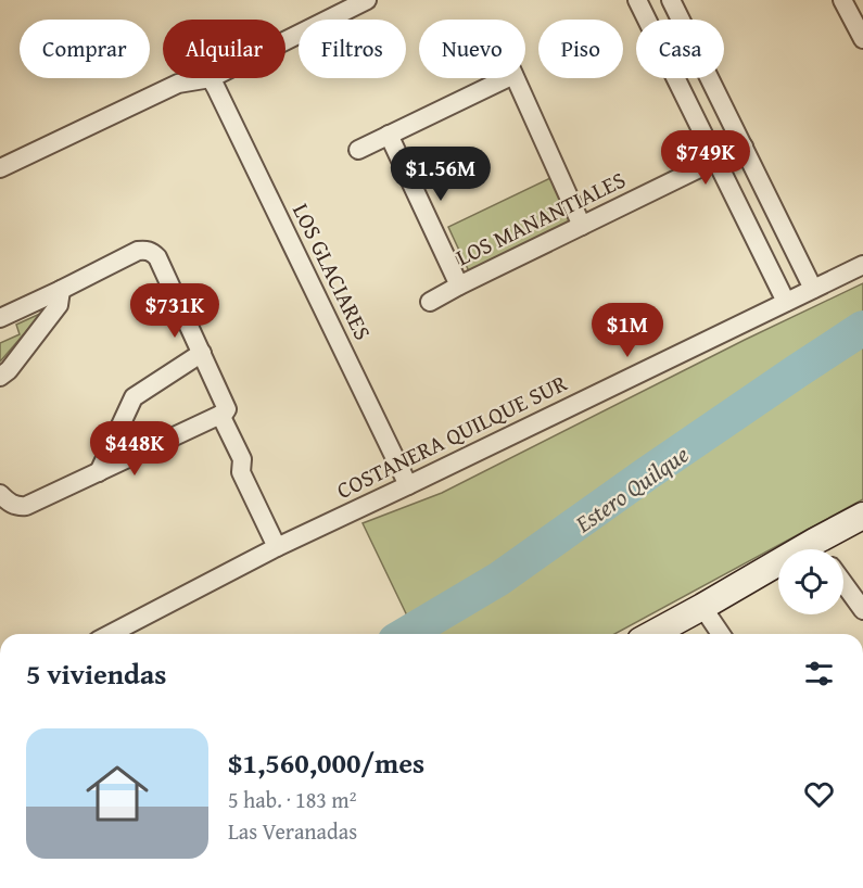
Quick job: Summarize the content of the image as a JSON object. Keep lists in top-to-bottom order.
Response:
{
  "streets": {
    "street": ["LOS MANANTIALES", "LOS GLACIARES", "COSTANERA QUILQUE SUR"]
  },
  "crossings": [
    ["LOS GLACIARES", "COSTANERA QUILQUE SUR"]
  ],
  "water": ["Estero Quilque"],
  "page": {
    "chip": [
      "Comprar",
      "Alquilar",
      "Filtros",
      "Nuevo",
      "Piso",
      "Casa"
    ],
    "price": [
      "$749K",
      "$1.56M",
      "$731K",
      "$1M",
      "$448K"
    ],
    "heading": "5 viviendas",
    "list": [
      {
        "name": "$1,560,000/mes",
        "note": "5 hab. · 183 m² · Las Veranadas"
      }
    ]
  }
}
